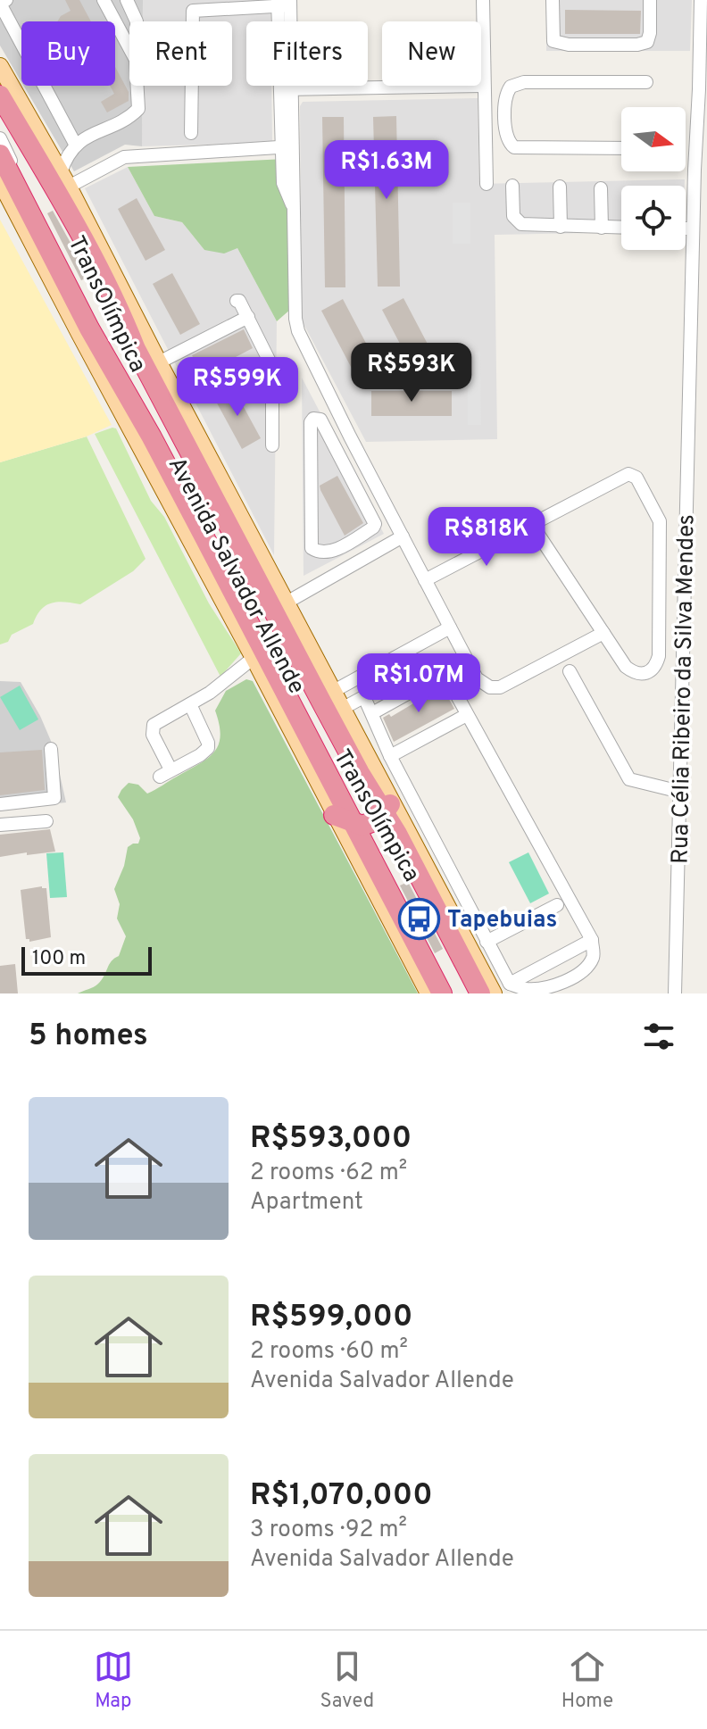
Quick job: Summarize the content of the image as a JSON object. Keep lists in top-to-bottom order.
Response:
{
  "streets": {
    "highway": ["Avenida Salvador Allende"],
    "street": ["TransOlímpica", "Rua Célia Ribeiro da Silva Mendes"]
  },
  "crossings": [
    ["TransOlímpica", "Avenida Salvador Allende"]
  ],
  "places": {
    "bus stop": ["Tapebuias"]
  },
  "scale_bar": "100 m",
  "north": "right",
  "page": {
    "chip": [
      "Buy",
      "Rent",
      "Filters",
      "New"
    ],
    "price": [
      "R$1.63M",
      "R$593K",
      "R$599K",
      "R$818K",
      "R$1.07M"
    ],
    "scale": "100 m",
    "heading": "5 homes",
    "list": [
      {
        "name": "R$593,000",
        "note": "2 rooms · 62 m² · Apartment"
      },
      {
        "name": "R$599,000",
        "note": "2 rooms · 60 m² · Avenida Salvador Allende"
      },
      {
        "name": "R$1,070,000",
        "note": "3 rooms · 92 m² · Avenida Salvador Allende"
      }
    ],
    "tabs": ["Map", "Saved", "Home"]
  }
}
